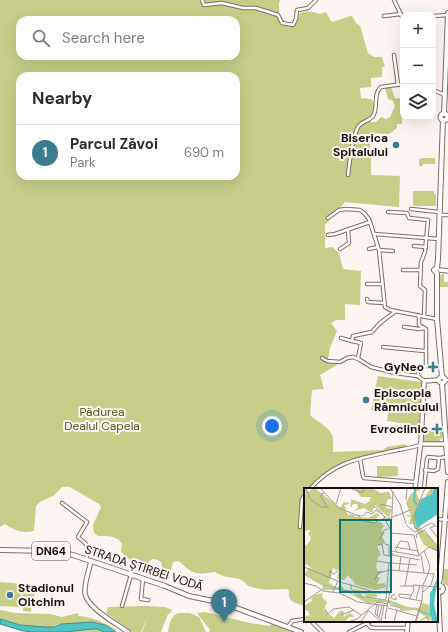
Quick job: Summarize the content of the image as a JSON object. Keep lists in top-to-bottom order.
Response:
{
  "streets": {
    "main road": ["DN64", "STRADA ȘTIRBEI VODĂ"]
  },
  "parks": ["Pădurea Dealul Capela"],
  "places": {
    "other": ["Biserica Spitalului", "Episcopia Râmnicului", "Stadionul Oltchim"],
    "health": ["GyNeo", "Evroclinic"]
  },
  "page": {
    "map_buttons": ["+", "−"],
    "search": "Search here",
    "heading": "Nearby",
    "list": [
      {
        "mark": "1",
        "name": "Parcul Zăvoi",
        "note": "Park",
        "value": "690 m"
      }
    ],
    "pins": "1"
  }
}
